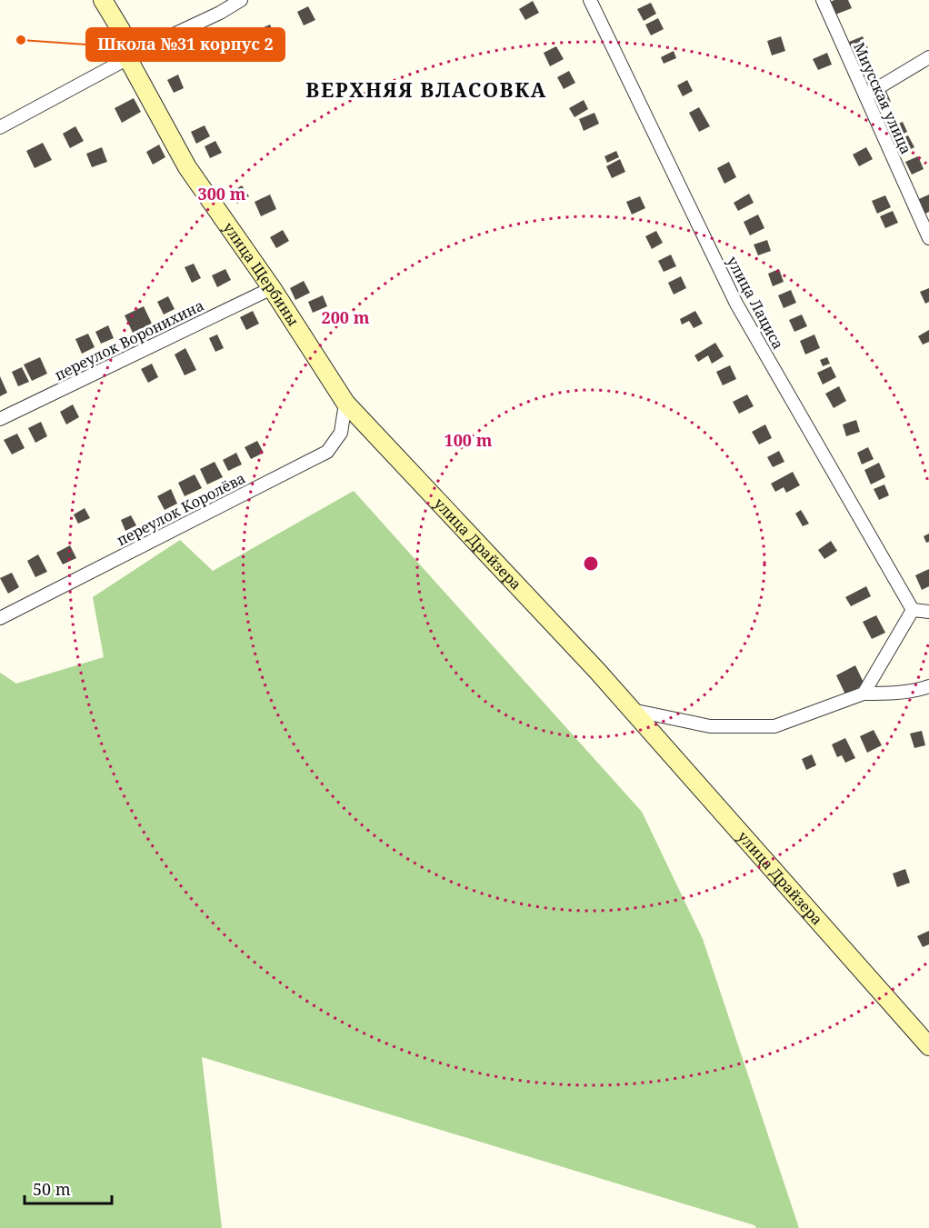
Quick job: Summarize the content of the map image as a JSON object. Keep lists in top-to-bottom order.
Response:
{
  "streets": {
    "street": [
      "Миусская улица",
      "улица Щербины",
      "улица Лациса",
      "переулок Воронихина",
      "переулок Королёва",
      "улица Драйзера"
    ]
  },
  "crossings": [
    ["улица Щербины", "переулок Воронихина"],
    ["улица Щербины", "переулок Королёва"],
    ["улица Щербины", "улица Драйзера"],
    ["переулок Королёва", "улица Драйзера"]
  ],
  "districts": ["ВЕРХНЯЯ ВЛАСОВКА"],
  "places": ["Школа №31 корпус 2"],
  "scale_bar": "50 m",
  "rings": ["300 m", "200 m", "100 m"]
}
